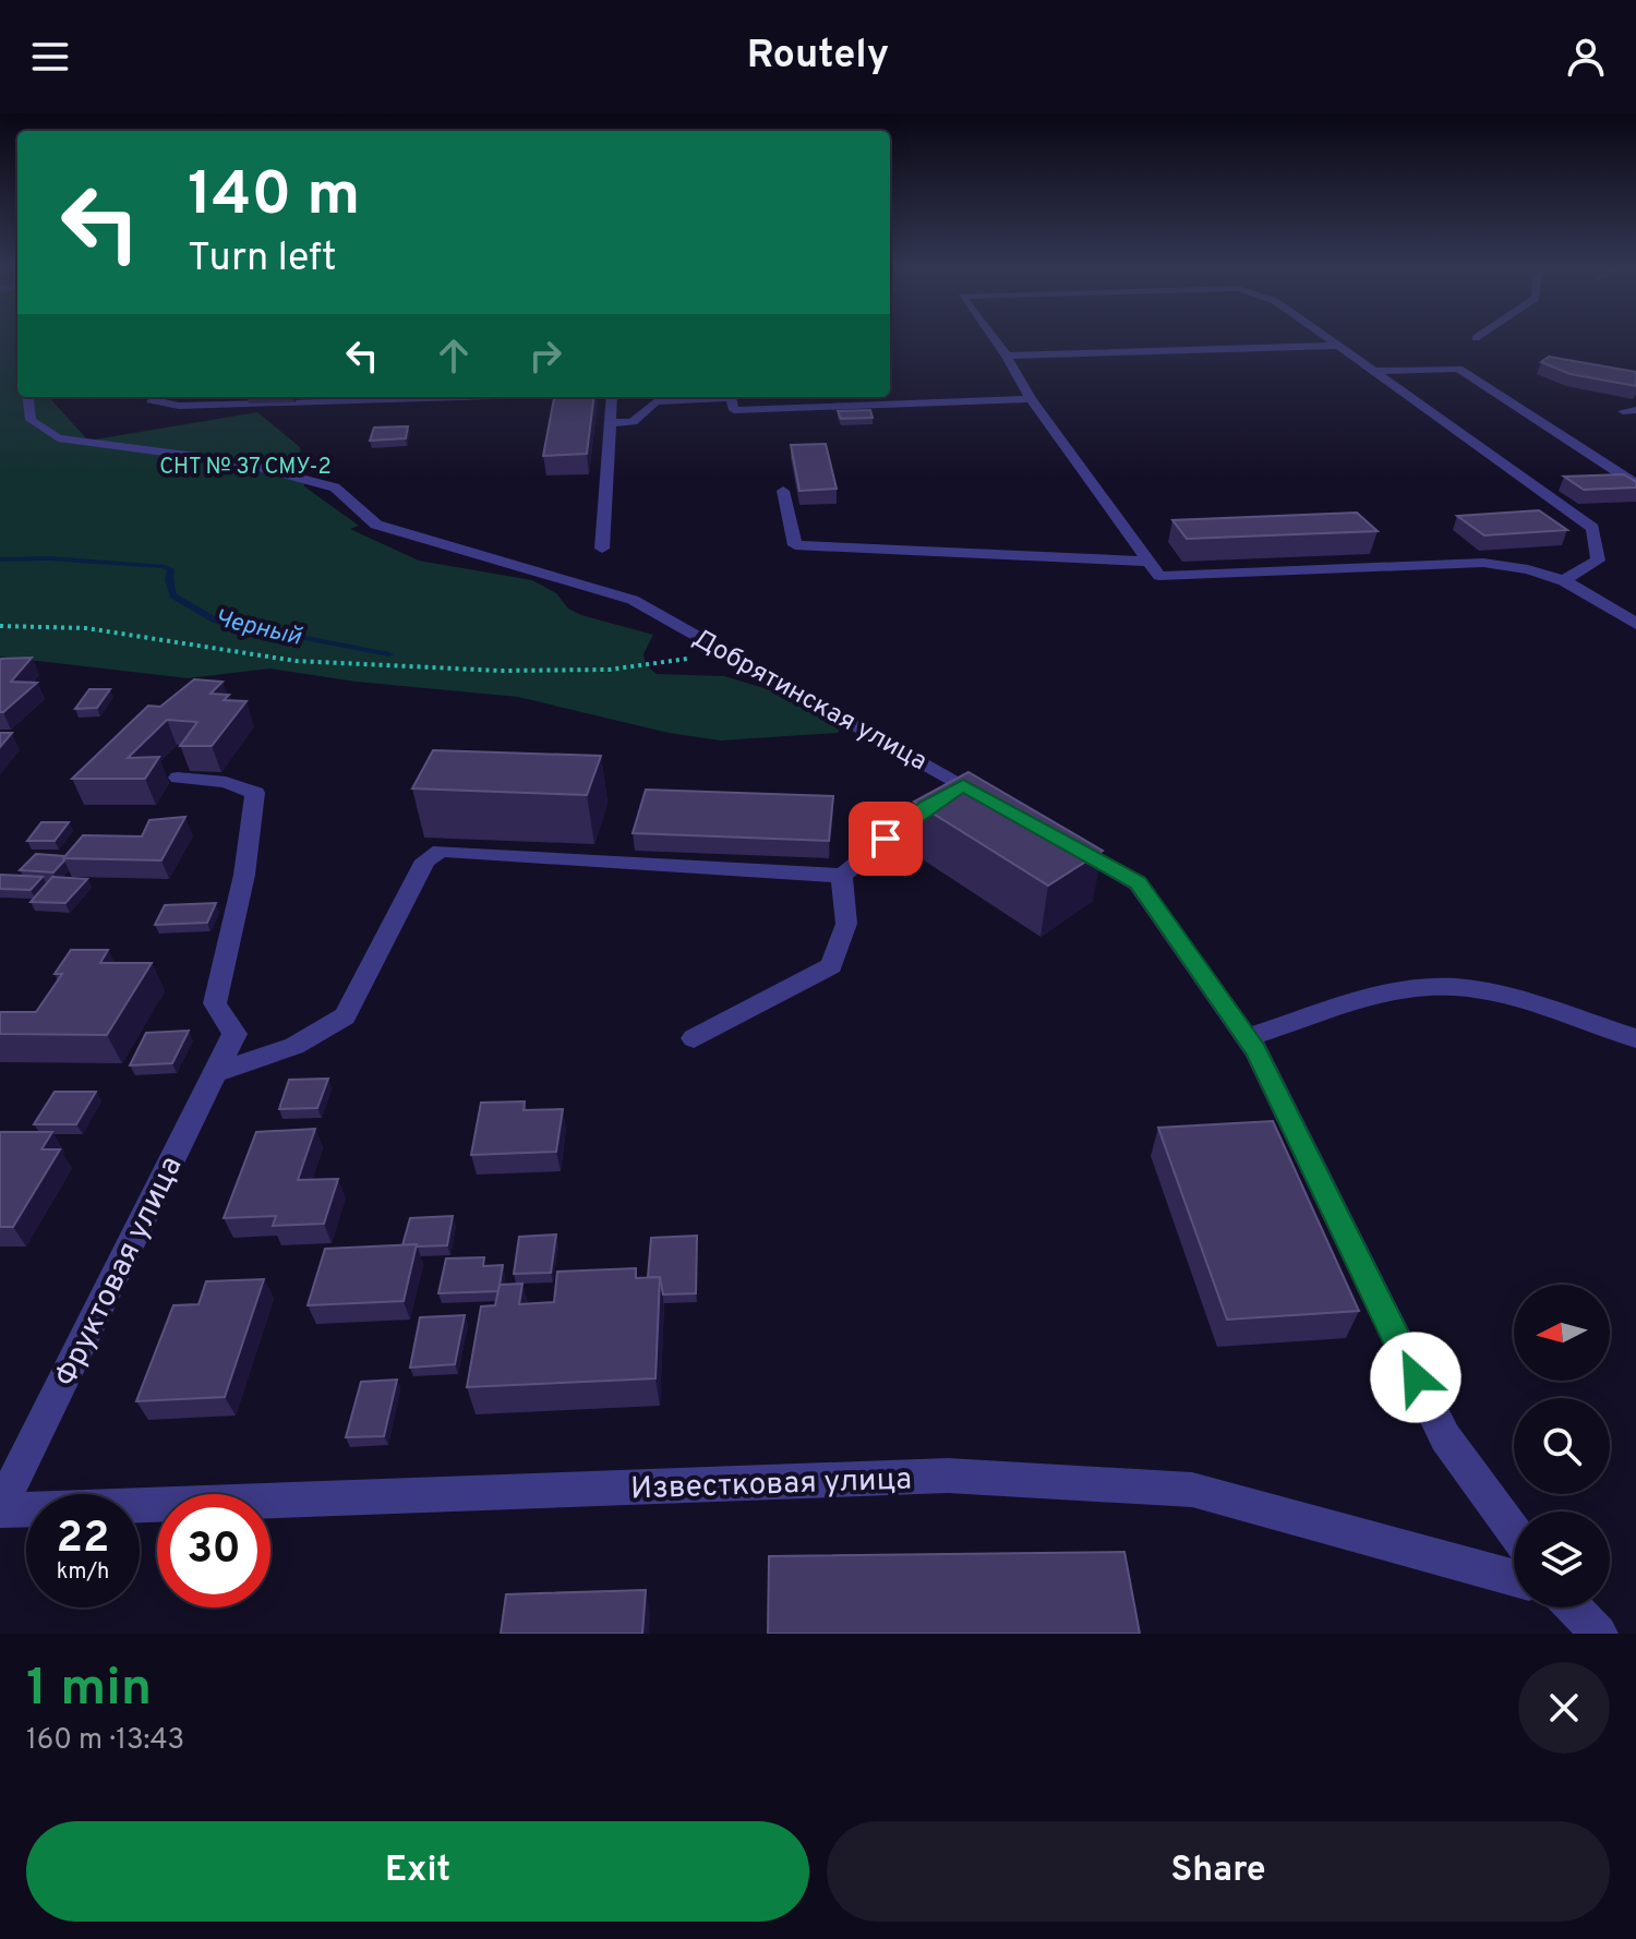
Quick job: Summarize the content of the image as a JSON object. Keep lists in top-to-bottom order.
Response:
{
  "streets": {
    "street": ["Добрятинская улица", "Фруктовая улица", "Известковая улица"]
  },
  "crossings": [
    ["Фруктовая улица", "Известковая улица"]
  ],
  "water": ["Черный"],
  "parks": ["СНТ № 37 СМУ-2"],
  "north": "left",
  "page": {
    "header": "Routely",
    "turn": ["140 m", "Turn left"],
    "speed": "22 km/h",
    "limit": "30",
    "heading": ["1 min", "160 m · 13:43"],
    "buttons": ["Exit", "Share"]
  }
}
